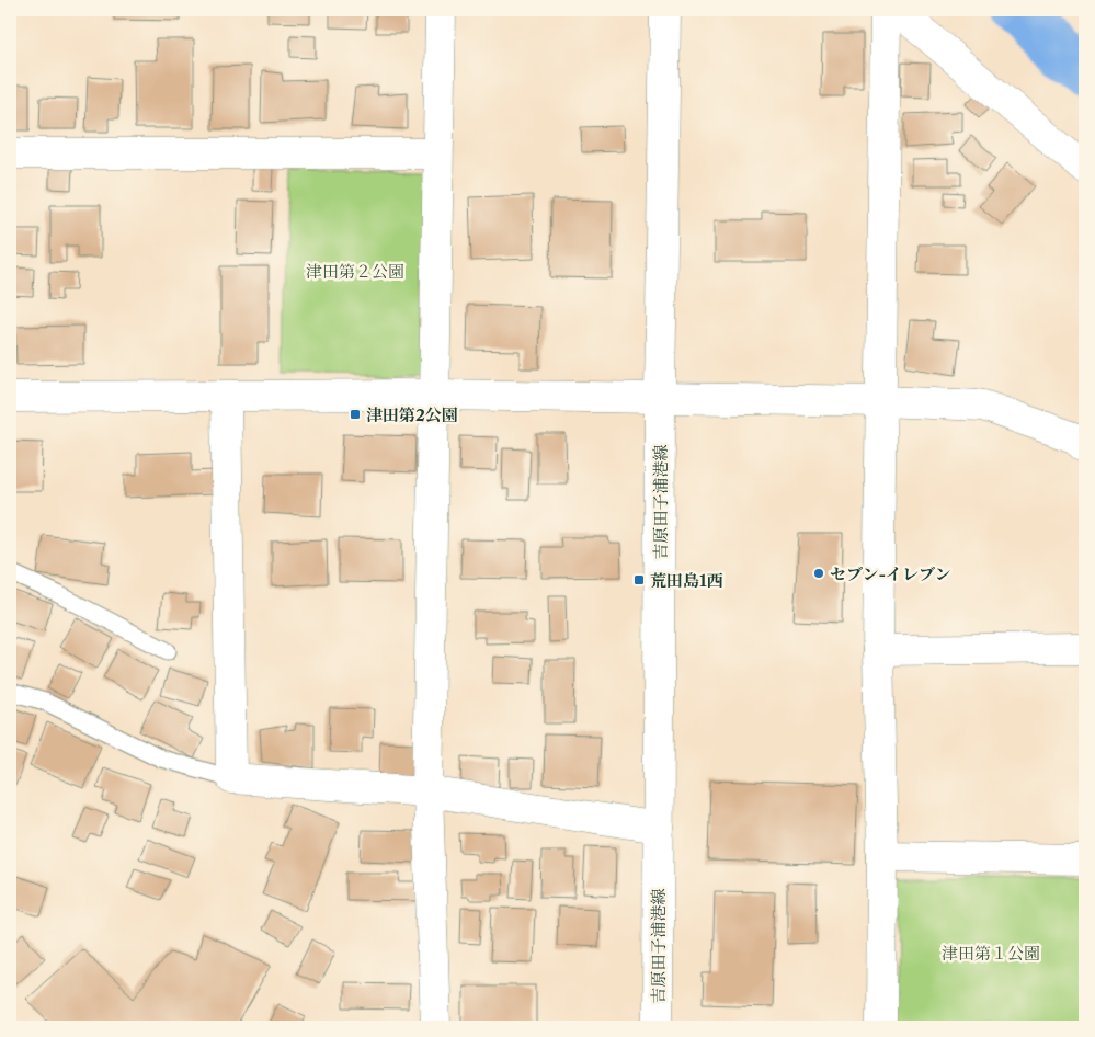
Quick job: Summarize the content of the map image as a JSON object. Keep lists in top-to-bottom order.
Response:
{
  "streets": {
    "street": ["吉原田子浦港線"]
  },
  "parks": ["津田第２公園", "津田第１公園"],
  "places": {
    "transit": ["津田第2公園", "荒田島1西"],
    "other": ["セブン-イレブン"]
  }
}
